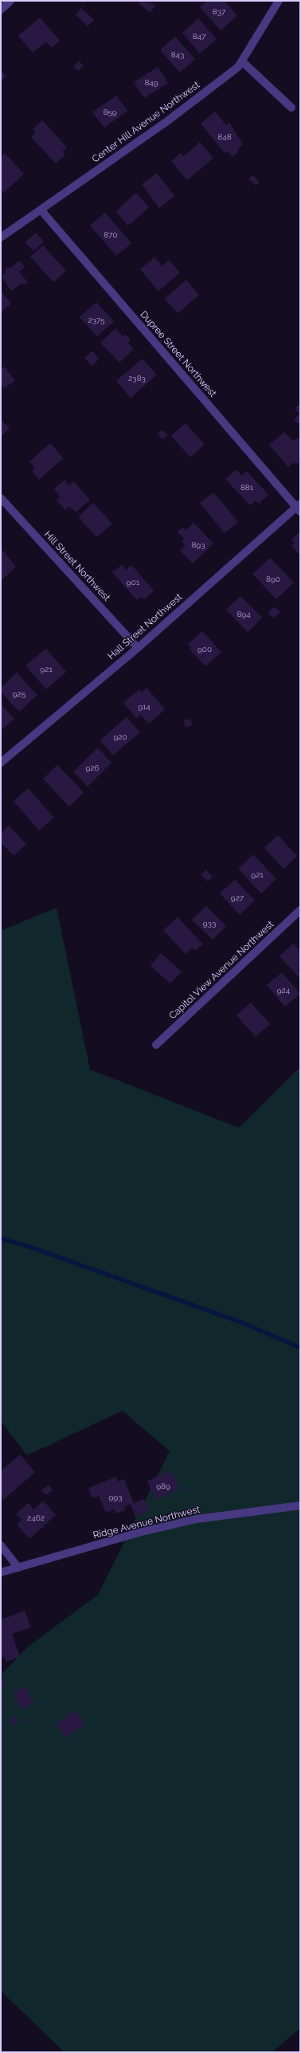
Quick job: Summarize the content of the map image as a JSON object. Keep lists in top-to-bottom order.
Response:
{
  "streets": {
    "street": [
      "Center Hill Avenue Northwest",
      "Dupree Street Northwest",
      "Hill Street Northwest",
      "Hall Street Northwest",
      "Capitol View Avenue Northwest",
      "Ridge Avenue Northwest"
    ]
  },
  "crossings": [
    ["Center Hill Avenue Northwest", "Dupree Street Northwest"],
    ["Dupree Street Northwest", "Hall Street Northwest"],
    ["Hill Street Northwest", "Hall Street Northwest"]
  ],
  "house_numbers": [
    "837",
    "847",
    "843",
    "849",
    "859",
    "848",
    "870",
    "2375",
    "2383",
    "881",
    "893",
    "890",
    "901",
    "894",
    "900",
    "921",
    "925",
    "914",
    "920",
    "926",
    "921",
    "927",
    "933",
    "924",
    "989",
    "993",
    "2462"
  ]
}
